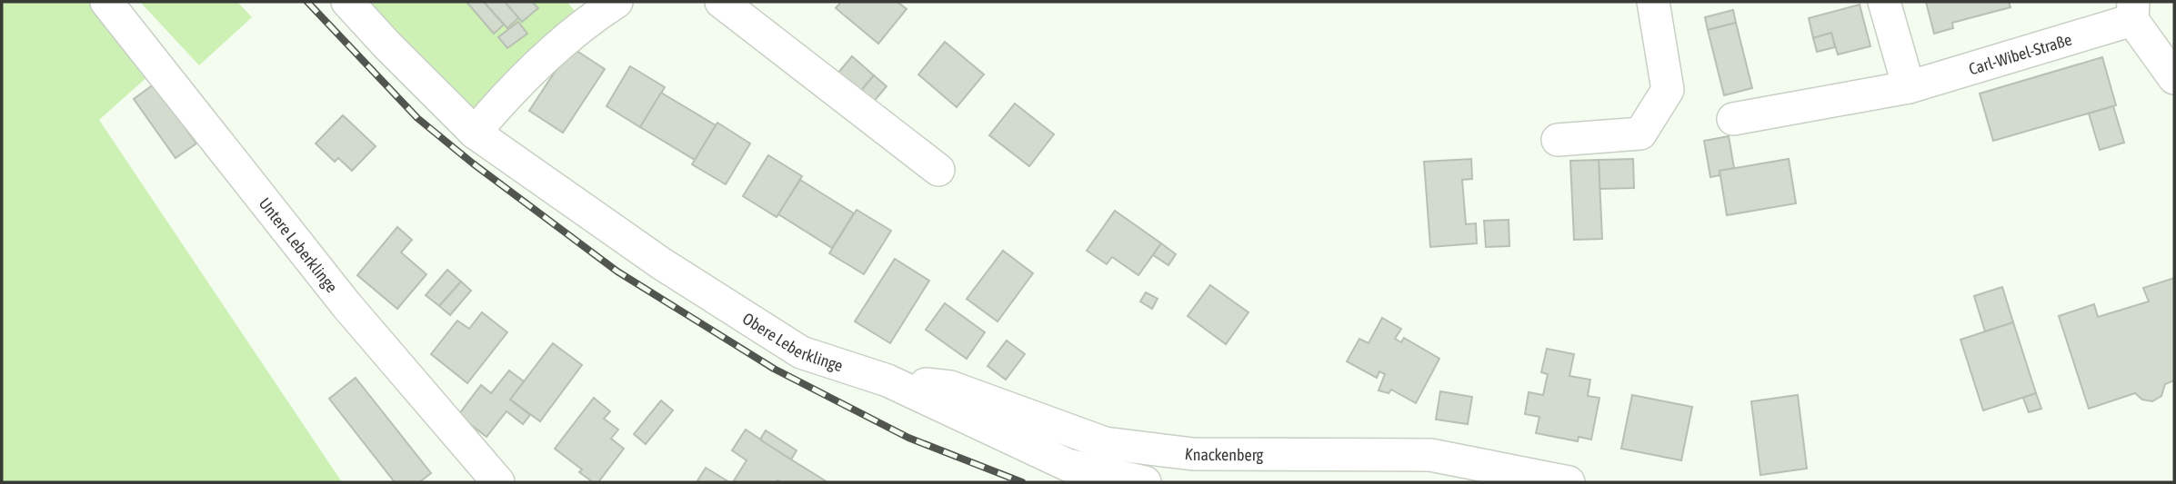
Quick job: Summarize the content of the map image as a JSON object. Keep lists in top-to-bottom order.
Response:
{
  "streets": {
    "street": [
      "Carl-Wibel-Straße",
      "Untere Leberklinge",
      "Obere Leberklinge",
      "Knackenberg"
    ]
  },
  "crossings": [
    ["Obere Leberklinge", "Knackenberg"]
  ]
}
